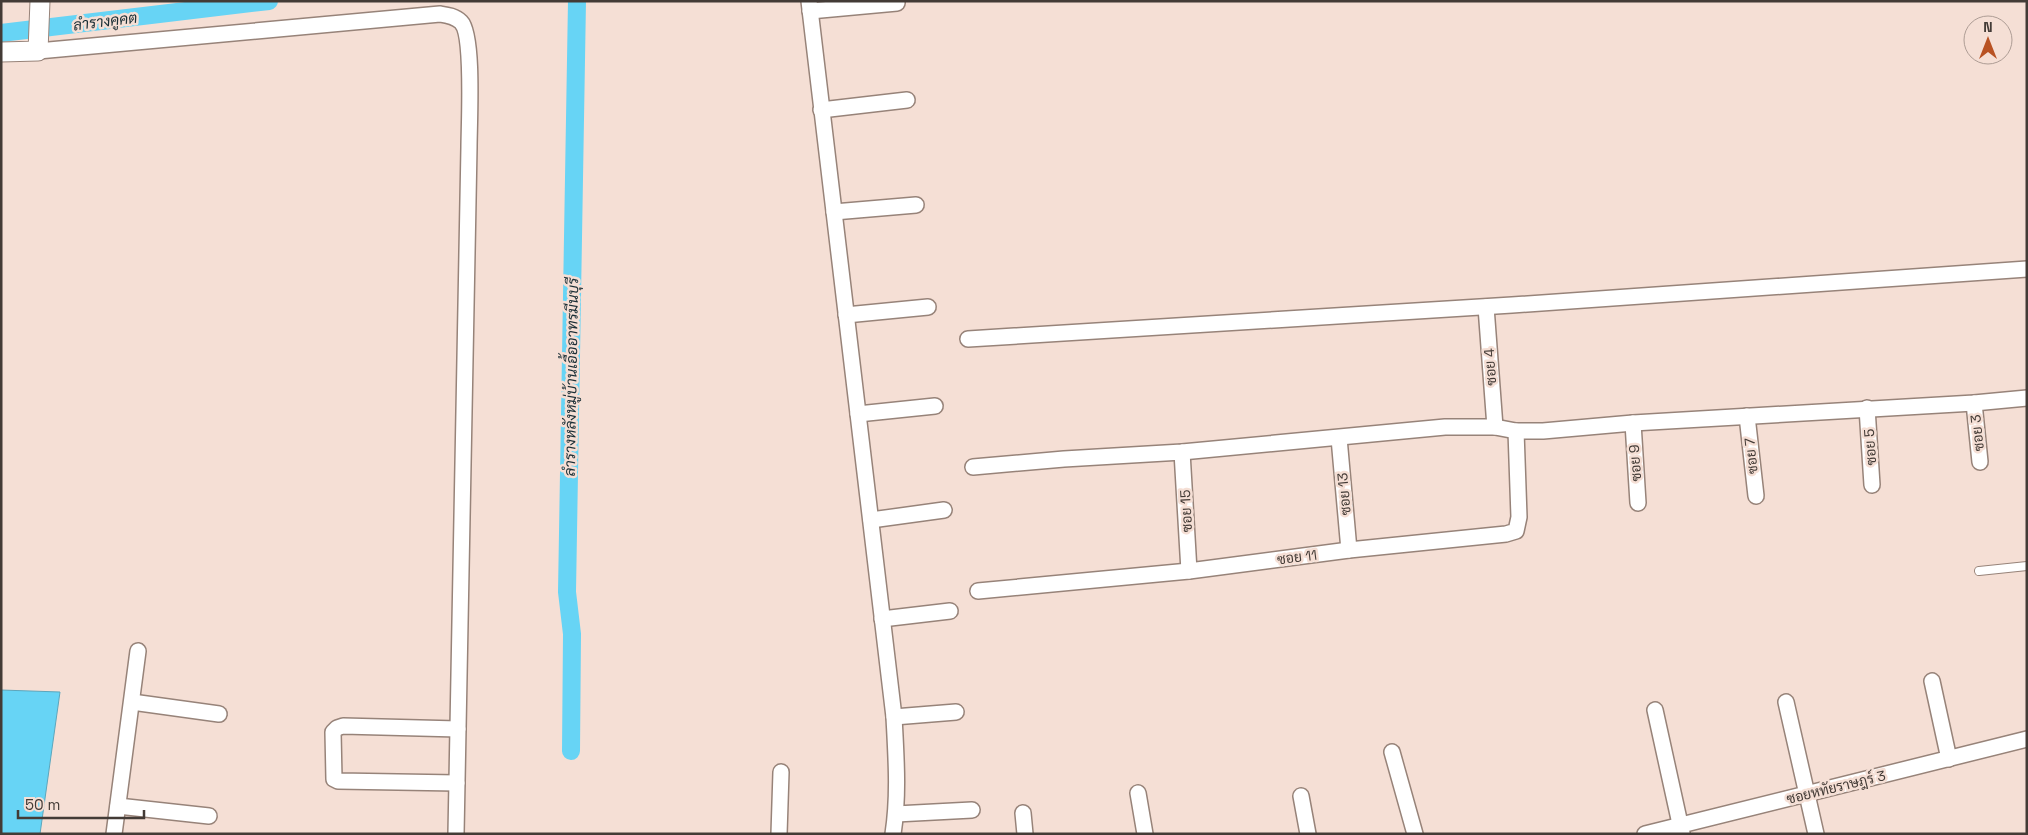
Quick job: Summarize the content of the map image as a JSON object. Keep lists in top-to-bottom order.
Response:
{
  "streets": {
    "street": [
      "ซอย 4",
      "ซอย 3",
      "ซอย 5",
      "ซอย 7",
      "ซอย 9",
      "ซอย 13",
      "ซอย 15",
      "ซอย 11",
      "ซอยหทัยราษฎร์ 3"
    ]
  },
  "crossings": [
    ["ซอย 13", "ซอย 11"],
    ["ซอย 15", "ซอย 11"]
  ],
  "water": ["ลำรางคูคต", "ลำรางหลังหมู่บ้านเอื้ออาทรมีนบุรี"],
  "scale_bar": "50 m",
  "north": "top"
}
